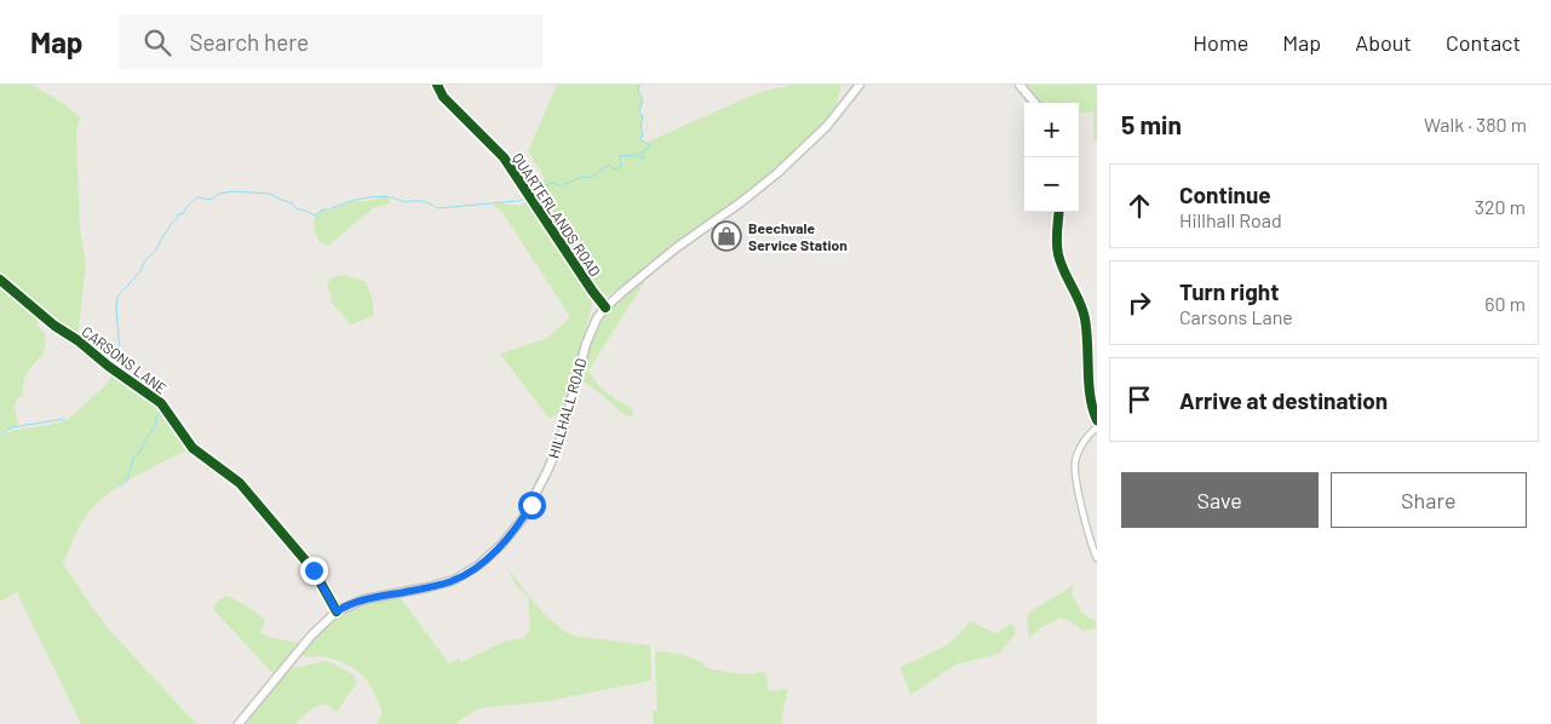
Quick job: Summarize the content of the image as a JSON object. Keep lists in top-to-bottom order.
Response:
{
  "streets": {
    "main road": ["HILLHALL ROAD"],
    "street": ["QUARTERLANDS ROAD", "CARSONS LANE"]
  },
  "crossings": [
    ["QUARTERLANDS ROAD", "HILLHALL ROAD"],
    ["CARSONS LANE", "HILLHALL ROAD"]
  ],
  "places": {
    "shop": ["Beechvale Service Station"]
  },
  "page": {
    "header": "Map",
    "search": "Search here",
    "nav": [
      "Home",
      "Map",
      "About",
      "Contact"
    ],
    "heading": ["5 min", "Walk · 380 m"],
    "map_buttons": ["+", "−"],
    "list": [
      ["Continue", "Hillhall Road", "320 m"],
      ["Turn right", "Carsons Lane", "60 m"],
      "Arrive at destination"
    ],
    "buttons": ["Save", "Share"]
  }
}
